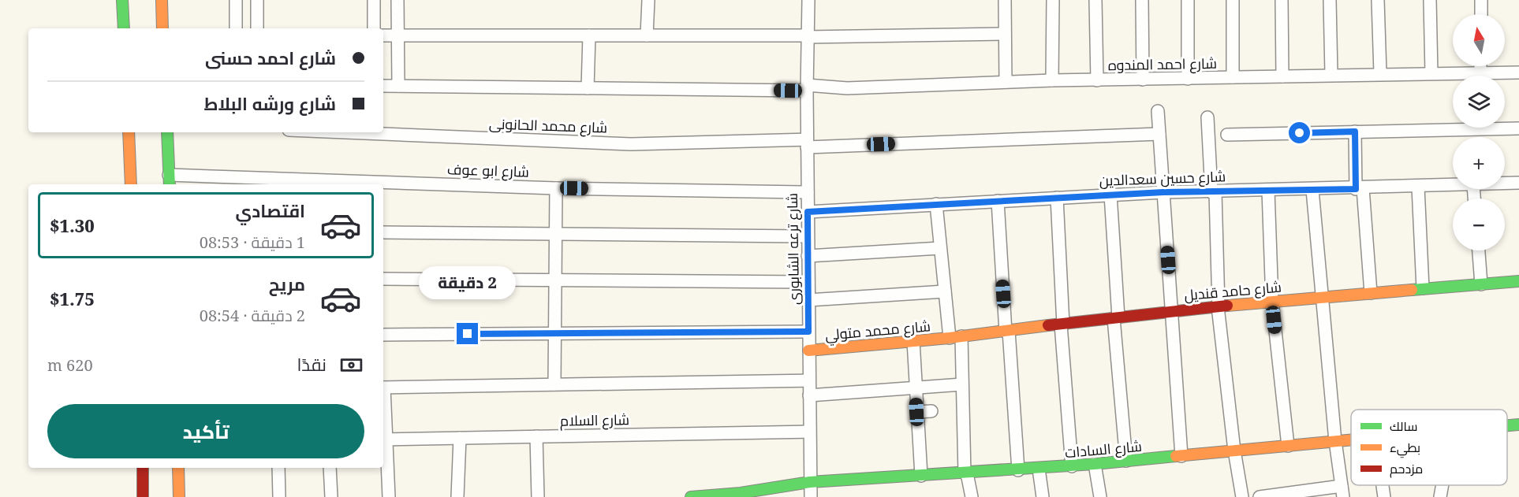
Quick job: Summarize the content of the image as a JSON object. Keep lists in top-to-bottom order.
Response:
{
  "streets": {
    "street": [
      "شارع احمد المندوه",
      "شارع محمد الحانونى",
      "شارع ابو عوف",
      "شارع حسين سعدالدين",
      "شارع ترعه الشابورى",
      "شارع حامد قنديل",
      "شارع محمد متولي",
      "شارع السلام",
      "شارع السادات"
    ]
  },
  "crossings": [
    ["شارع احمد المندوه", "شارع ترعه الشابورى"],
    ["شارع محمد الحانونى", "شارع ترعه الشابورى"],
    ["شارع ابو عوف", "شارع ترعه الشابورى"],
    ["شارع حسين سعدالدين", "شارع ترعه الشابورى"],
    ["شارع ترعه الشابورى", "شارع محمد متولي"],
    ["شارع ترعه الشابورى", "شارع السلام"],
    ["شارع ترعه الشابورى", "شارع السادات"],
    ["شارع حامد قنديل", "شارع محمد متولي"]
  ],
  "legend": ["سالك", "بطيء", "مزدحم"],
  "north": "top",
  "page": {
    "map_buttons": ["+", "−"],
    "banner": ["شارع احمد حسنى", "شارع ورشه البلاط"],
    "list": [
      {
        "name": "اقتصادي",
        "note": "1 دقيقة · 08:53",
        "value": "$1.30"
      },
      {
        "name": "مريح",
        "note": "2 دقيقة · 08:54",
        "value": "$1.75"
      }
    ],
    "bubble": "2 دقيقة",
    "pay": ["نقدًا", "620 m"],
    "buttons": "تأكيد"
  }
}
